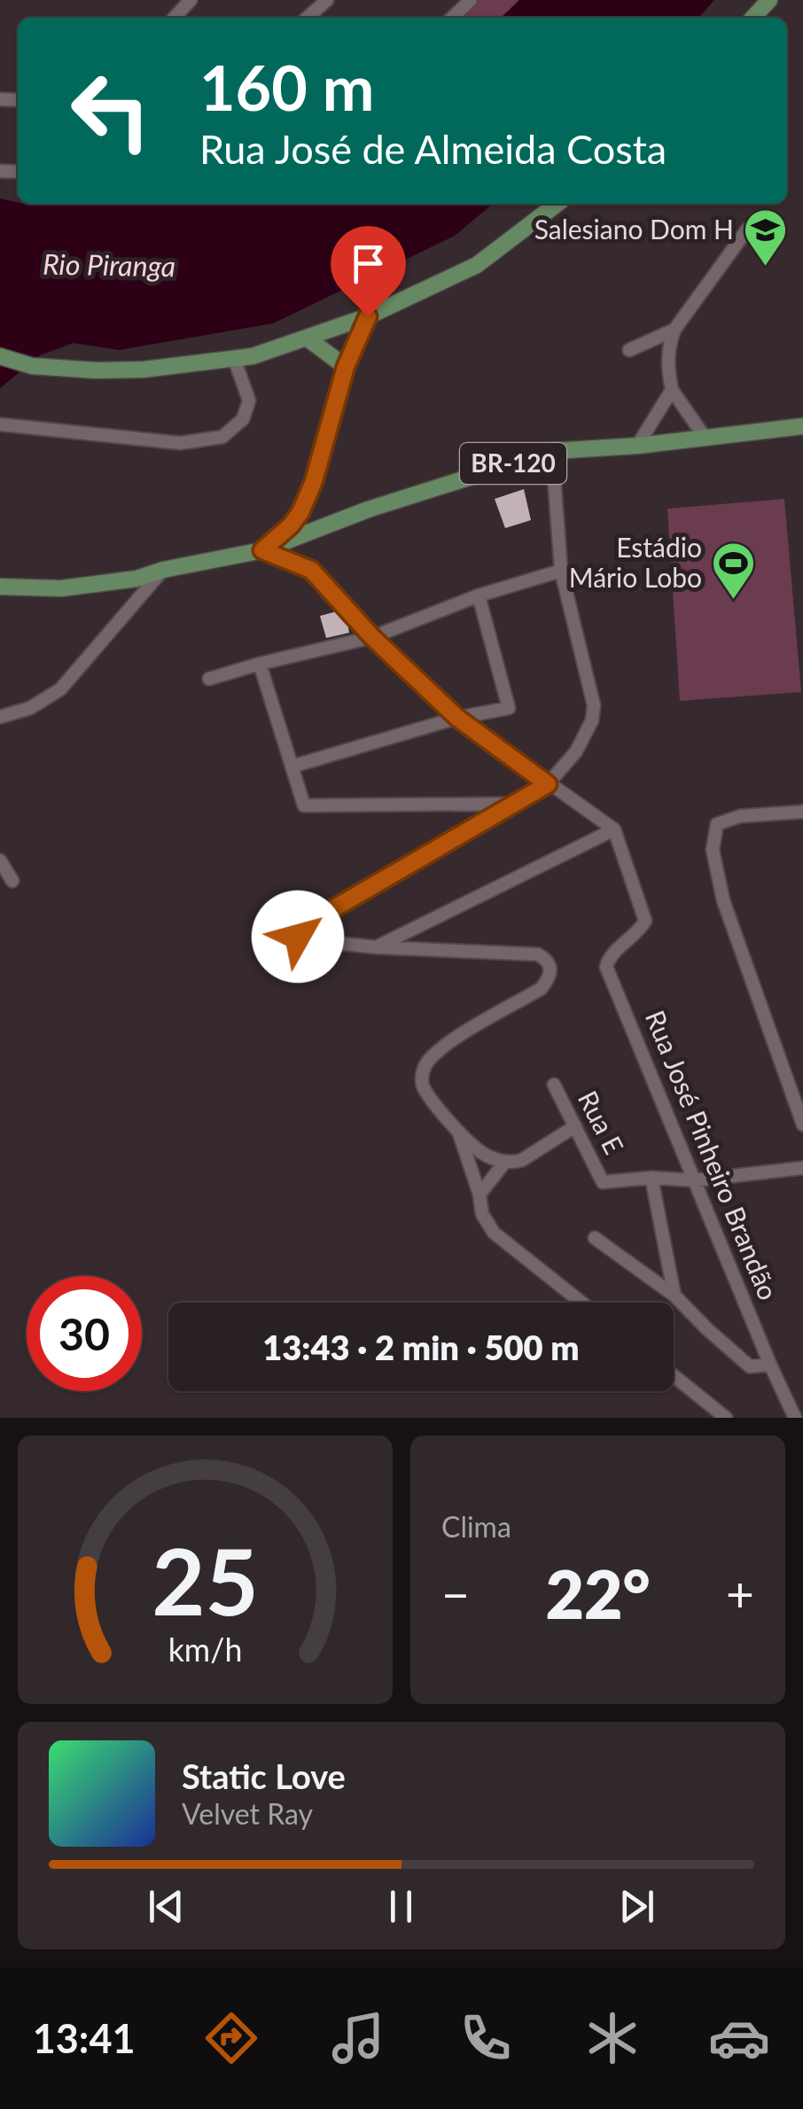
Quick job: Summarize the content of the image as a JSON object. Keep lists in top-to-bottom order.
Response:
{
  "streets": {
    "main road": ["BR-120"],
    "street": ["Rua E", "Rua José Pinheiro Brandão"]
  },
  "water": ["Rio Piranga"],
  "places": {
    "school or university": ["Salesiano Dom H"],
    "sports": ["Estádio Mário Lobo"]
  },
  "page": {
    "turn": ["160 m", "Rua José de Almeida Costa"],
    "limit": "30",
    "trip": "13:43 · 2 min · 500 m",
    "tile": "Clima",
    "heat": ["−", "22°", "+"],
    "song": ["Static Love", "Velvet Ray"],
    "tabs": "13:41",
    "gauge": ["25", "km/h"]
  }
}
